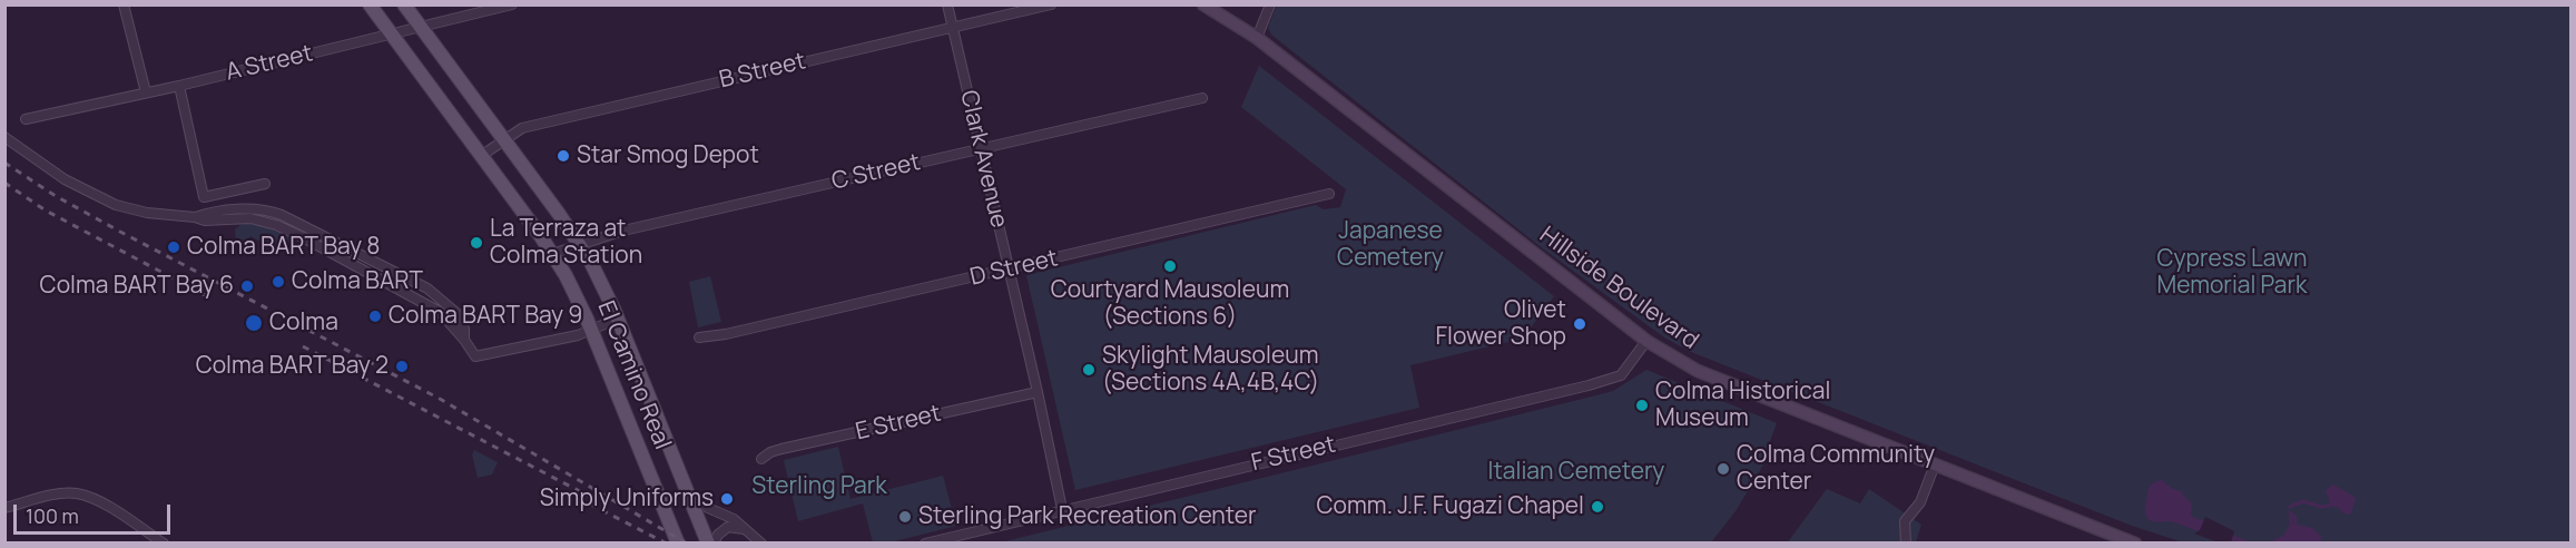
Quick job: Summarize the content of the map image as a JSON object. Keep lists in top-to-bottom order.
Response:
{
  "streets": {
    "main road": ["Hillside Boulevard", "El Camino Real"],
    "street": [
      "A Street",
      "B Street",
      "Clark Avenue",
      "C Street",
      "D Street",
      "E Street",
      "F Street"
    ]
  },
  "crossings": [
    ["A Street", "El Camino Real"],
    ["B Street", "Clark Avenue"],
    ["B Street", "El Camino Real"],
    ["Clark Avenue", "C Street"],
    ["Clark Avenue", "D Street"],
    ["Clark Avenue", "E Street"],
    ["Clark Avenue", "F Street"],
    ["C Street", "El Camino Real"],
    ["Hillside Boulevard", "F Street"]
  ],
  "parks": [
    "Japanese Cemetery",
    "Cypress Lawn Memorial Park",
    "Italian Cemetery",
    "Sterling Park"
  ],
  "places": [
    "Star Smog Depot",
    "La Terraza at Colma Station",
    "Colma BART Bay 8",
    "Courtyard Mausoleum (Sections 6)",
    "Colma BART",
    "Colma BART Bay 6",
    "Colma BART Bay 9",
    "Colma",
    "Olivet Flower Shop",
    "Colma BART Bay 2",
    "Skylight Mausoleum (Sections 4A,4B,4C)",
    "Colma Historical Museum",
    "Colma Community Center",
    "Simply Uniforms",
    "Comm. J.F. Fugazi Chapel",
    "Sterling Park Recreation Center"
  ],
  "scale_bar": "100 m"
}
